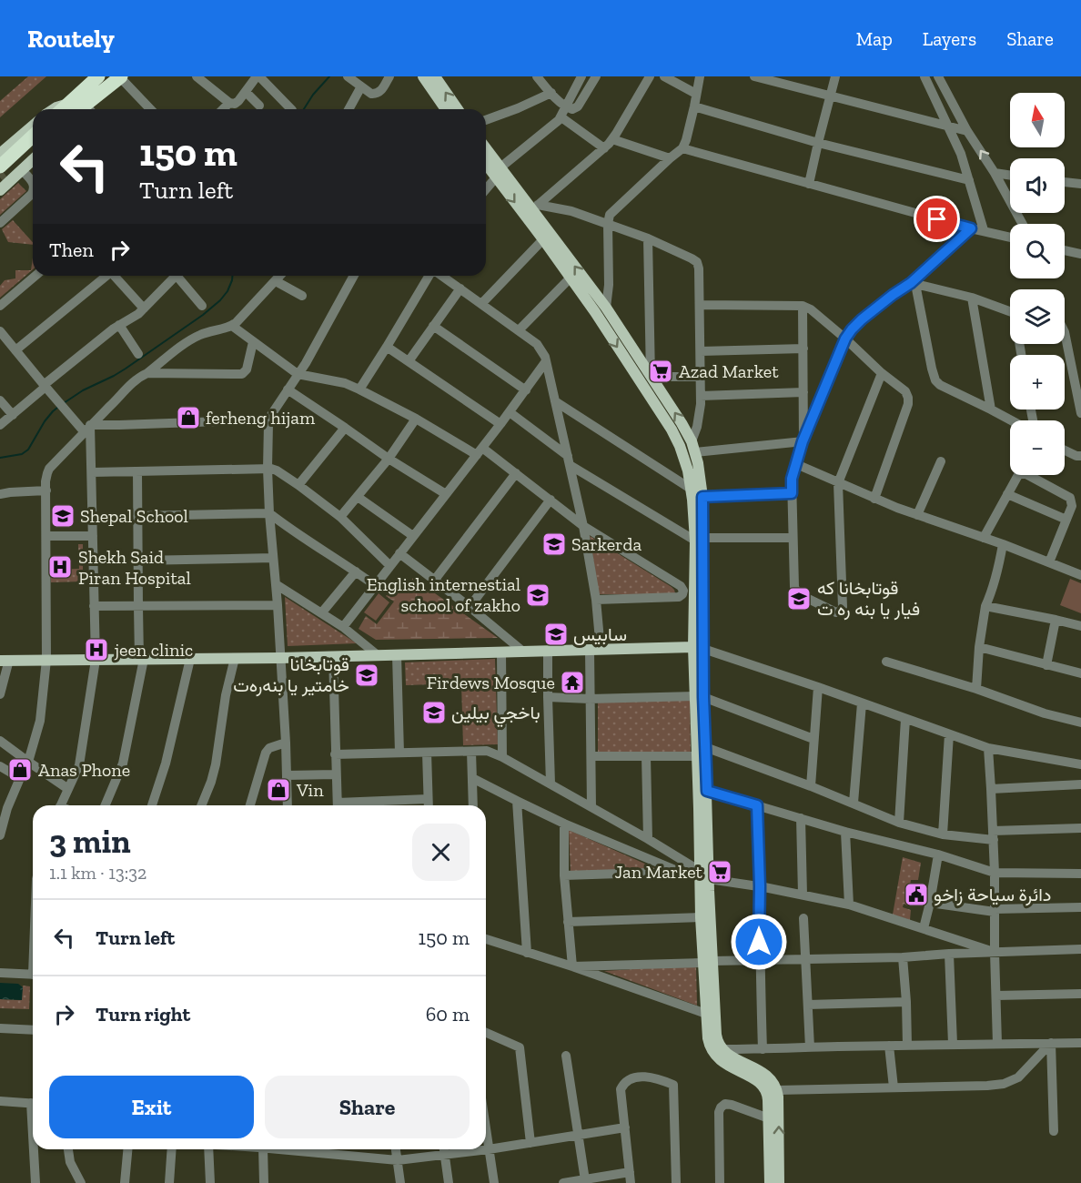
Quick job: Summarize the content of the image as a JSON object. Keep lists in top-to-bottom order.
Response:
{
  "places": {
    "supermarket": ["Azad Market", "Jan Market"],
    "shop": ["ferheng hijam", "Anas Phone", "Vin"],
    "school or university": [
      "Shepal School",
      "Sarkerda",
      "English internestial school of zakho",
      "قوتابخانا كه فيار يا بنه ره ت",
      "سابيس",
      "قوتابخانا خامتیر یا بنەرەت",
      "باخجي بيلين"
    ],
    "hospital": ["Shekh Said Piran Hospital", "jeen clinic"],
    "temple": ["Firdews Mosque"],
    "public building": ["دائرة سياحة زاخو"]
  },
  "north": "top",
  "page": {
    "header": "Routely",
    "nav": ["Map", "Layers", "Share"],
    "map_buttons": ["+", "−"],
    "turn": ["150 m", "Turn left"],
    "then": "Then",
    "heading": ["3 min", "1.1 km · 13:32"],
    "list": [
      {
        "name": "Turn left",
        "value": "150 m"
      },
      {
        "name": "Turn right",
        "value": "60 m"
      }
    ],
    "buttons": ["Exit", "Share"]
  }
}
